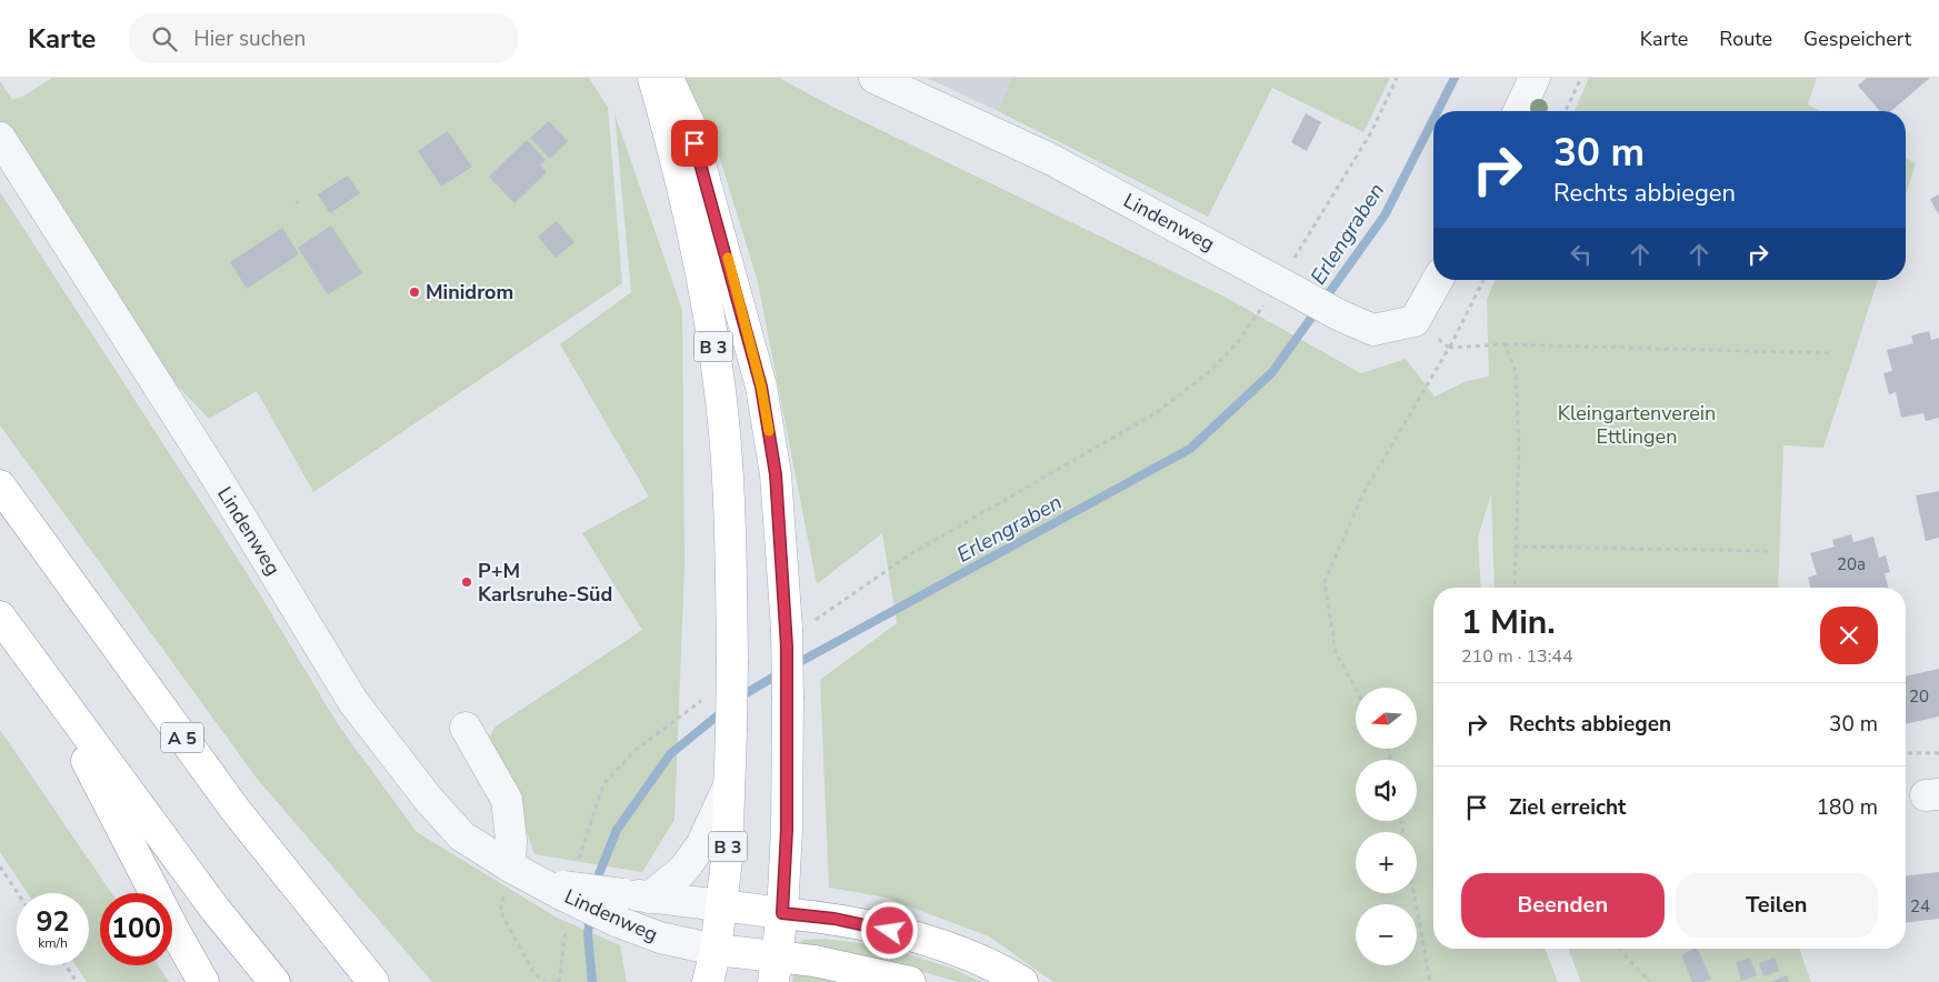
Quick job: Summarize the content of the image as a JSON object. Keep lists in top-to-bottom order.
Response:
{
  "streets": {
    "main road": ["B 3", "A 5"],
    "street": ["Lindenweg"]
  },
  "crossings": [
    ["Lindenweg", "B 3"]
  ],
  "water": ["Erlengraben"],
  "parks": ["Kleingartenverein Ettlingen"],
  "places": ["Minidrom", "P+M Karlsruhe-Süd"],
  "house_numbers": ["20a", "20", "24"],
  "north": "left",
  "page": {
    "header": "Karte",
    "search": "Hier suchen",
    "nav": ["Karte", "Route", "Gespeichert"],
    "turn": ["30 m", "Rechts abbiegen"],
    "heading": ["1 Min.", "210 m · 13:44"],
    "list": [
      {
        "name": "Rechts abbiegen",
        "value": "30 m"
      },
      {
        "name": "Ziel erreicht",
        "value": "180 m"
      }
    ],
    "map_buttons": ["+", "−"],
    "buttons": ["Beenden", "Teilen"],
    "speed": "92 km/h",
    "limit": "100"
  }
}
